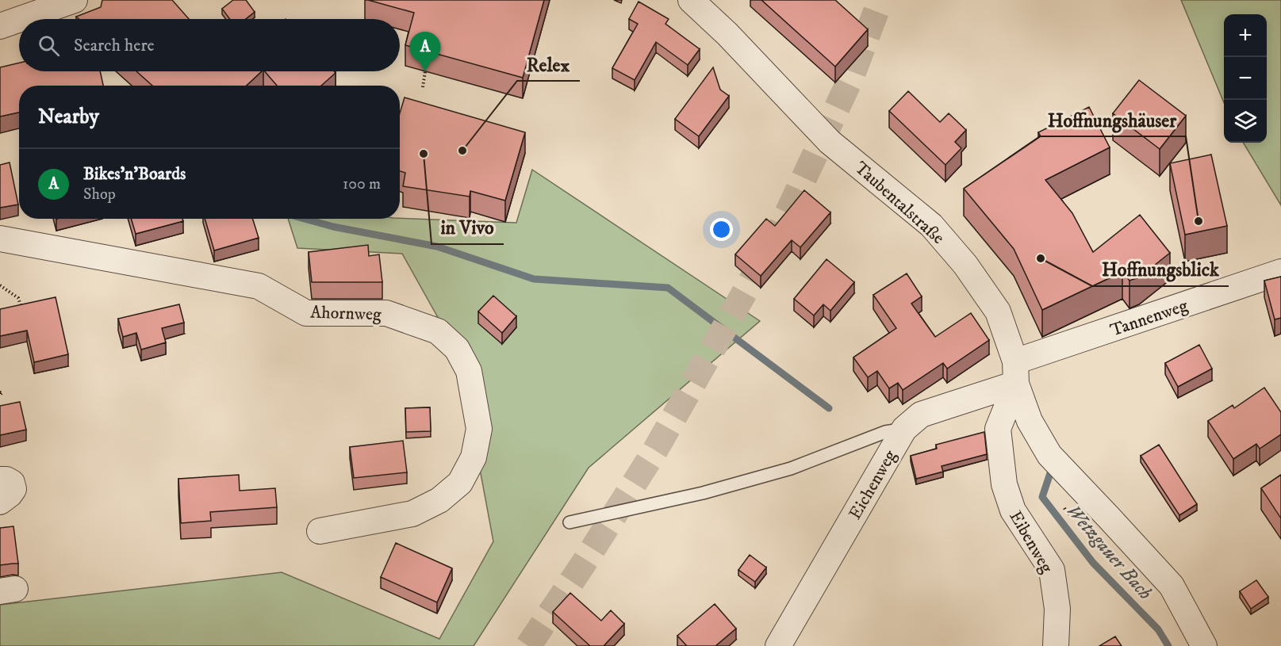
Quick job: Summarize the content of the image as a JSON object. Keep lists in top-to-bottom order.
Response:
{
  "streets": {
    "street": [
      "Taubentalstraße",
      "Ahornweg",
      "Tannenweg",
      "Eichenweg",
      "Eibenweg"
    ]
  },
  "crossings": [
    ["Taubentalstraße", "Tannenweg"],
    ["Taubentalstraße", "Eichenweg"],
    ["Taubentalstraße", "Eibenweg"],
    ["Tannenweg", "Eichenweg"],
    ["Tannenweg", "Eibenweg"],
    ["Eichenweg", "Eibenweg"]
  ],
  "water": ["Wetzgauer Bach"],
  "places": [
    "Relex",
    "in Vivo",
    "Hoffnungshäuser",
    "Hoffnungsblick"
  ],
  "page": {
    "map_buttons": ["+", "−"],
    "search": "Search here",
    "pins": "A",
    "heading": "Nearby",
    "list": [
      {
        "mark": "A",
        "name": "Bikes'n'Boards",
        "note": "Shop",
        "value": "100 m"
      }
    ]
  }
}
